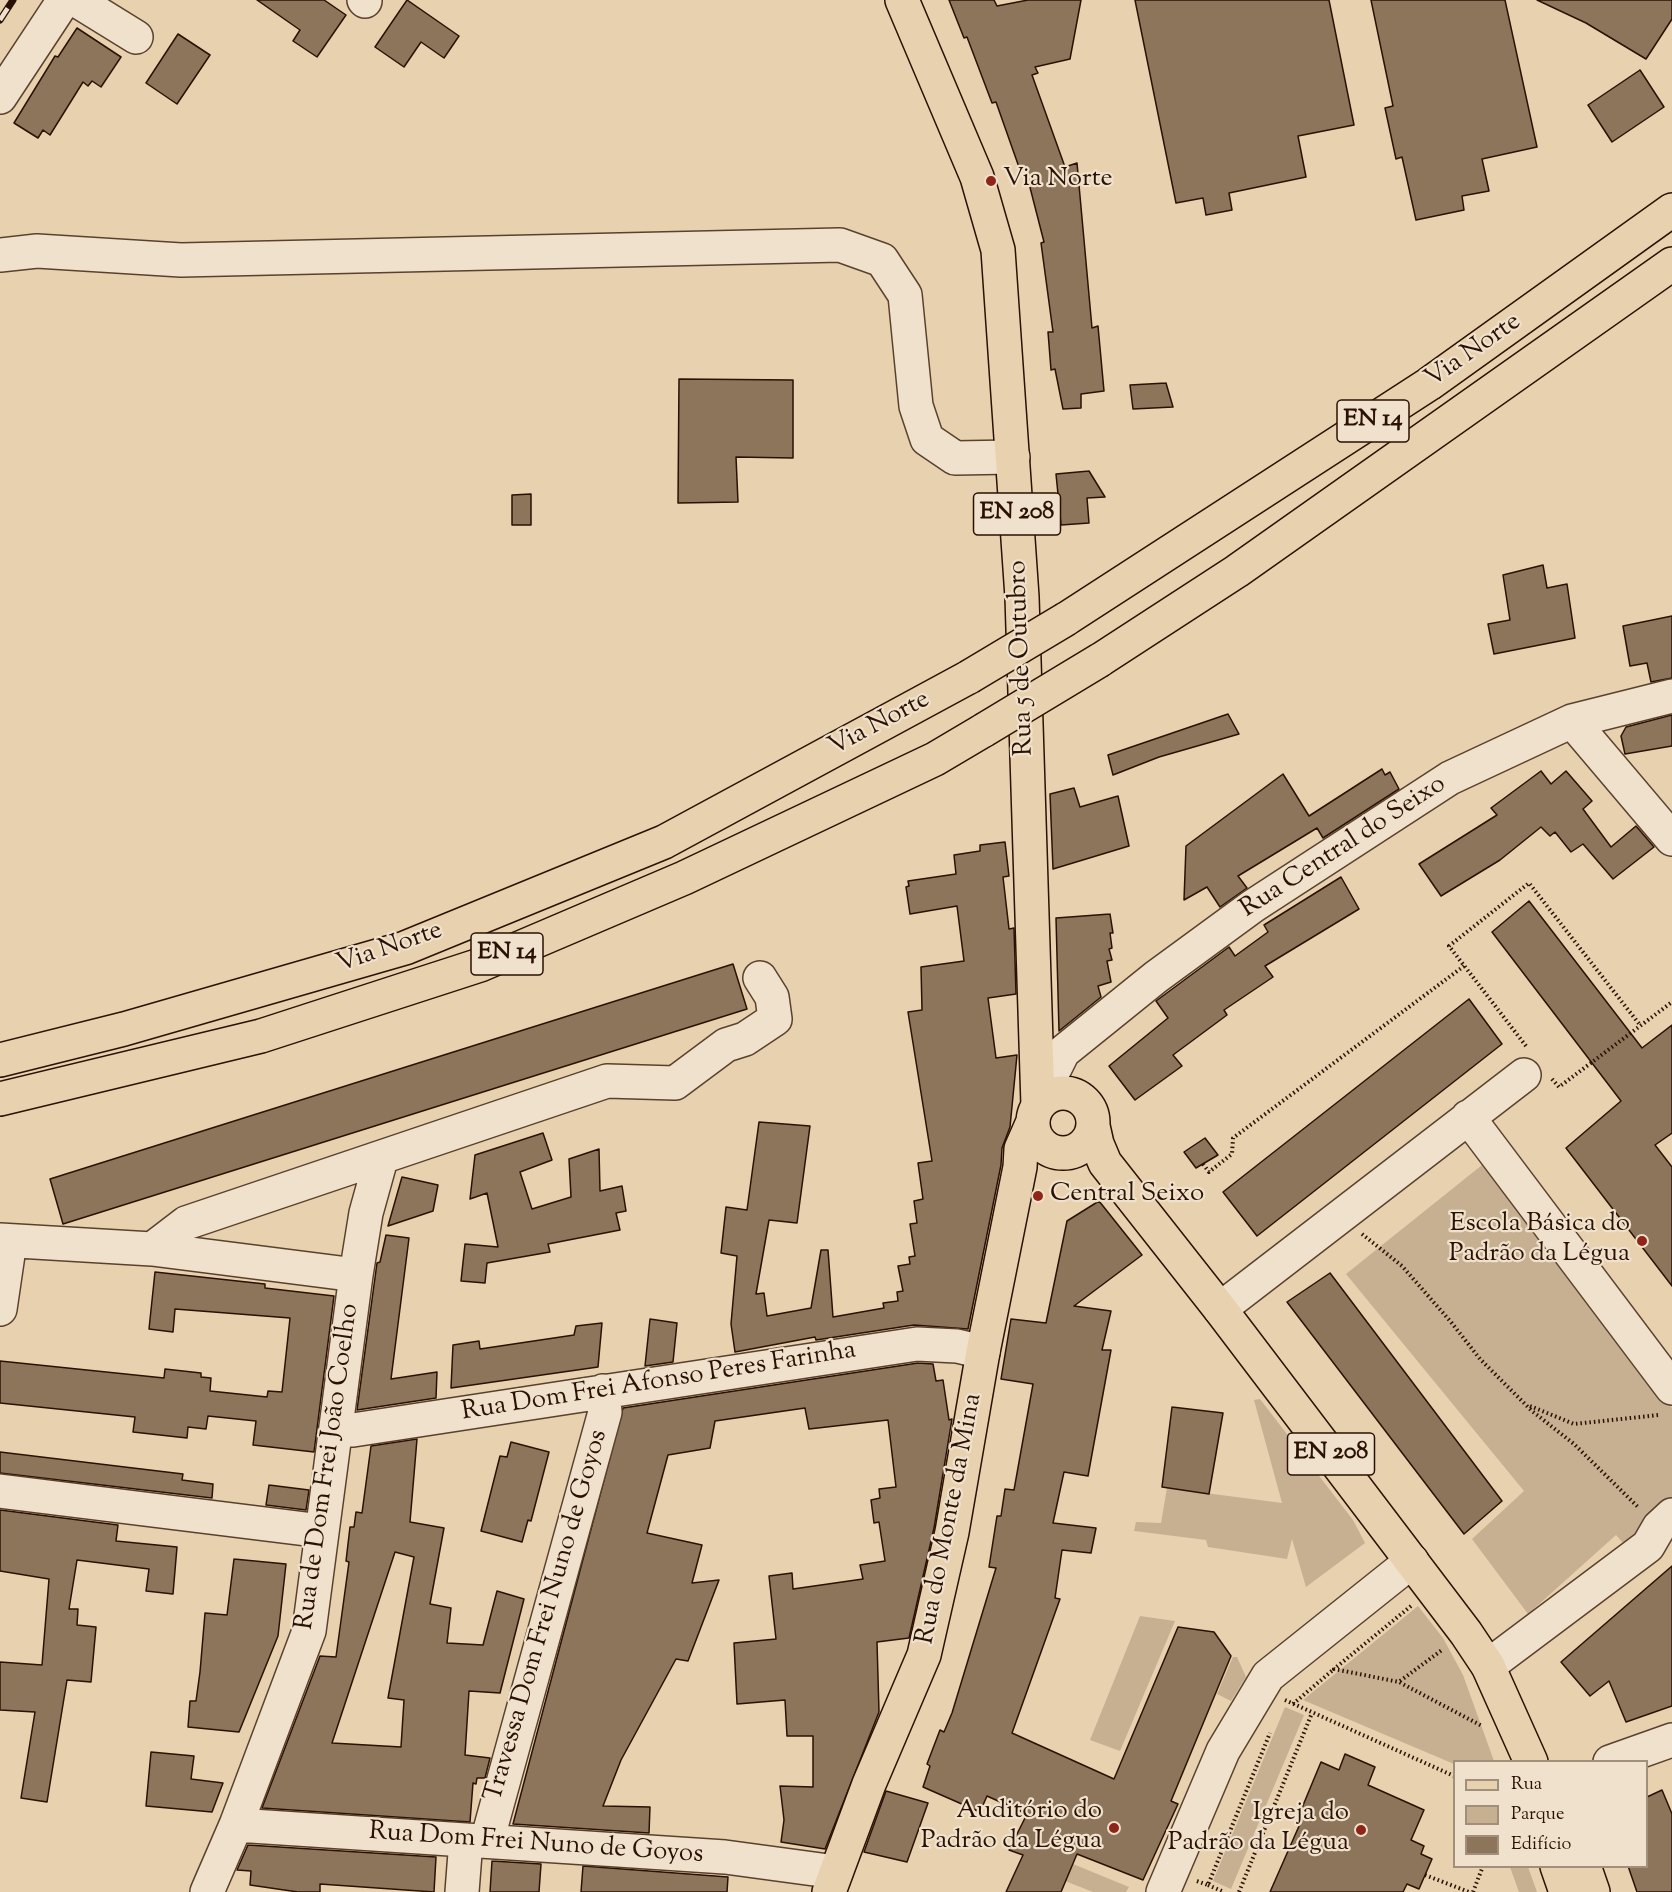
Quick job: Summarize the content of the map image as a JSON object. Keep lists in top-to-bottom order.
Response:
{
  "streets": {
    "main road": [
      "Via Norte",
      "EN 14",
      "EN 208",
      "Rua 5 de Outubro",
      "Rua do Monte da Mina"
    ],
    "street": [
      "Rua Central do Seixo",
      "Rua Dom Frei Afonso Peres Farinha",
      "Rua de Dom Frei João Coelho",
      "Travessa Dom Frei Nuno de Goyos",
      "Rua Dom Frei Nuno de Goyos"
    ]
  },
  "crossings": [
    ["EN 208", "Rua 5 de Outubro"],
    ["EN 208", "Rua Central do Seixo"],
    ["EN 208", "Rua do Monte da Mina"],
    ["Rua 5 de Outubro", "Rua Central do Seixo"],
    ["Rua 5 de Outubro", "Rua do Monte da Mina"],
    ["Rua Central do Seixo", "Rua do Monte da Mina"],
    ["Rua Dom Frei Afonso Peres Farinha", "Rua de Dom Frei João Coelho"],
    ["Rua Dom Frei Afonso Peres Farinha", "Rua do Monte da Mina"],
    ["Rua Dom Frei Afonso Peres Farinha", "Travessa Dom Frei Nuno de Goyos"],
    ["Rua de Dom Frei João Coelho", "Rua Dom Frei Nuno de Goyos"],
    ["Rua do Monte da Mina", "Rua Dom Frei Nuno de Goyos"],
    ["Travessa Dom Frei Nuno de Goyos", "Rua Dom Frei Nuno de Goyos"]
  ],
  "places": [
    "Via Norte",
    "Central Seixo",
    "Escola Básica do Padrão da Légua",
    "Auditório do Padrão da Légua",
    "Igreja do Padrão da Légua"
  ],
  "legend": ["Rua", "Parque", "Edifício"]
}
